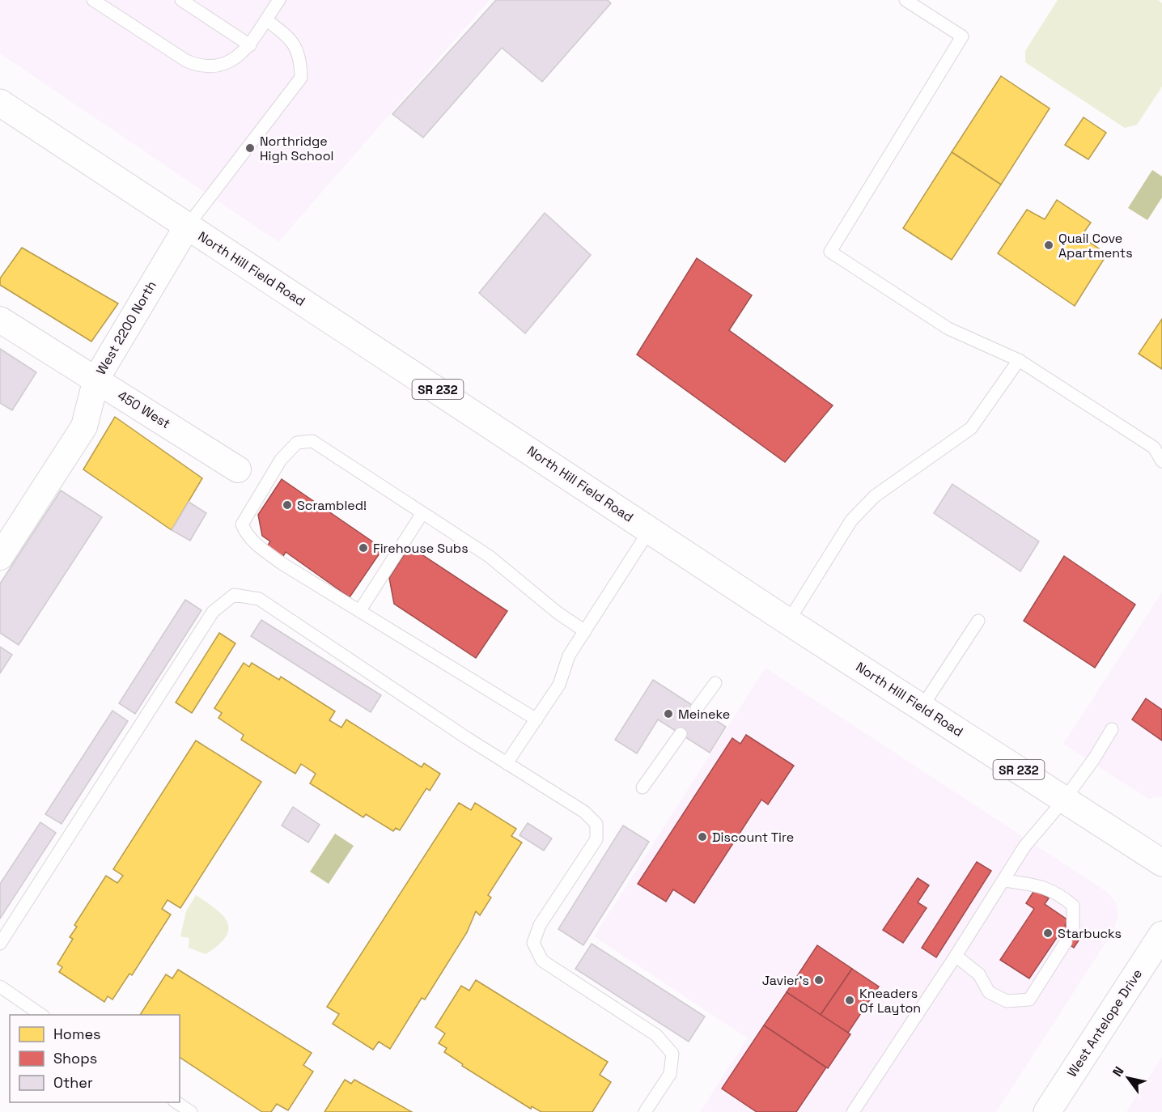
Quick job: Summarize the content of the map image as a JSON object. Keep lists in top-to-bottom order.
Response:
{
  "streets": {
    "main road": ["North Hill Field Road", "SR 232", "West Antelope Drive"],
    "street": ["West 2200 North", "450 West"]
  },
  "crossings": [
    ["North Hill Field Road", "West 2200 North"],
    ["West 2200 North", "450 West"]
  ],
  "places": [
    "Northridge High School",
    "Quail Cove Apartments",
    "Scrambled!",
    "Firehouse Subs",
    "Meineke",
    "Discount Tire",
    "Starbucks",
    "Javier's",
    "Kneaders Of Layton"
  ],
  "legend": ["Homes", "Shops", "Other"],
  "north": "top left"
}
